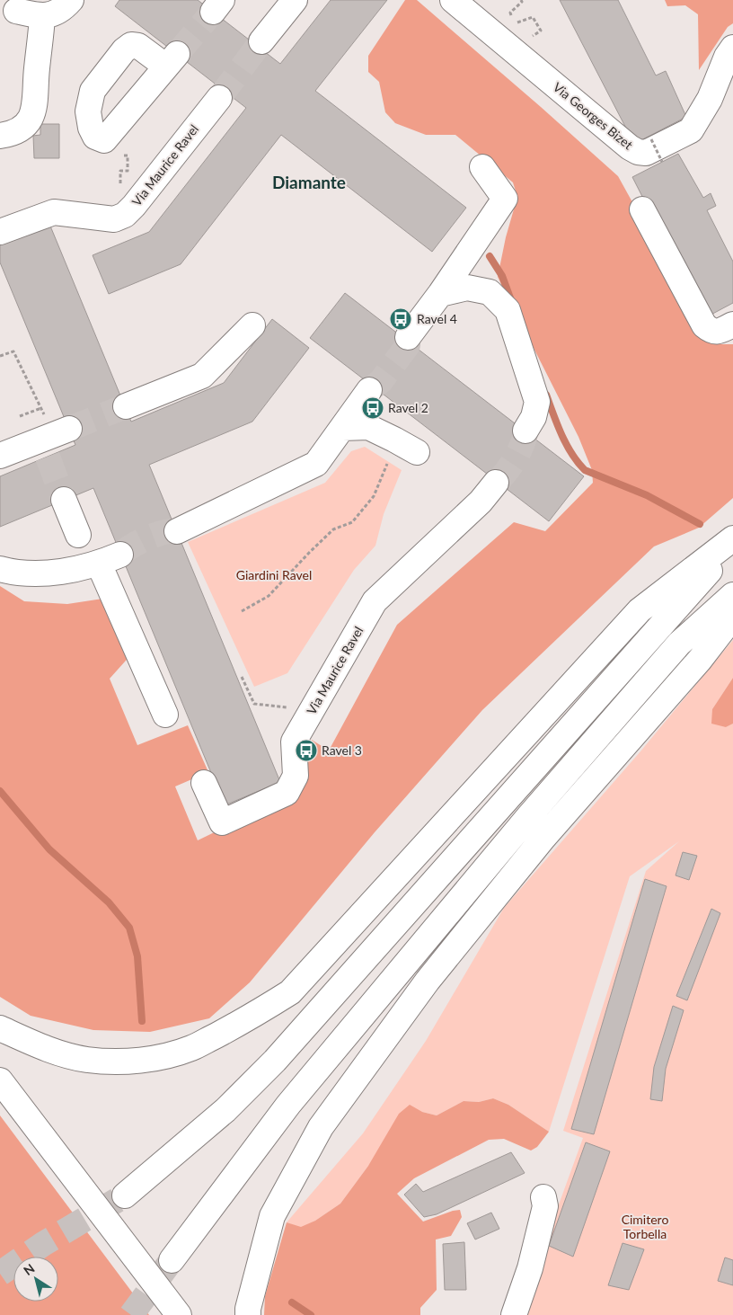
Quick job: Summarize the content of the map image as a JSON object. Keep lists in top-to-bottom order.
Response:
{
  "streets": {
    "main road": ["Via Georges Bizet", "Via Maurice Ravel"]
  },
  "districts": ["Diamante"],
  "parks": ["Giardini Ravel", "Cimitero Torbella"],
  "places": {
    "bus stop": ["Ravel 4", "Ravel 2", "Ravel 3"]
  },
  "north": "top left"
}
